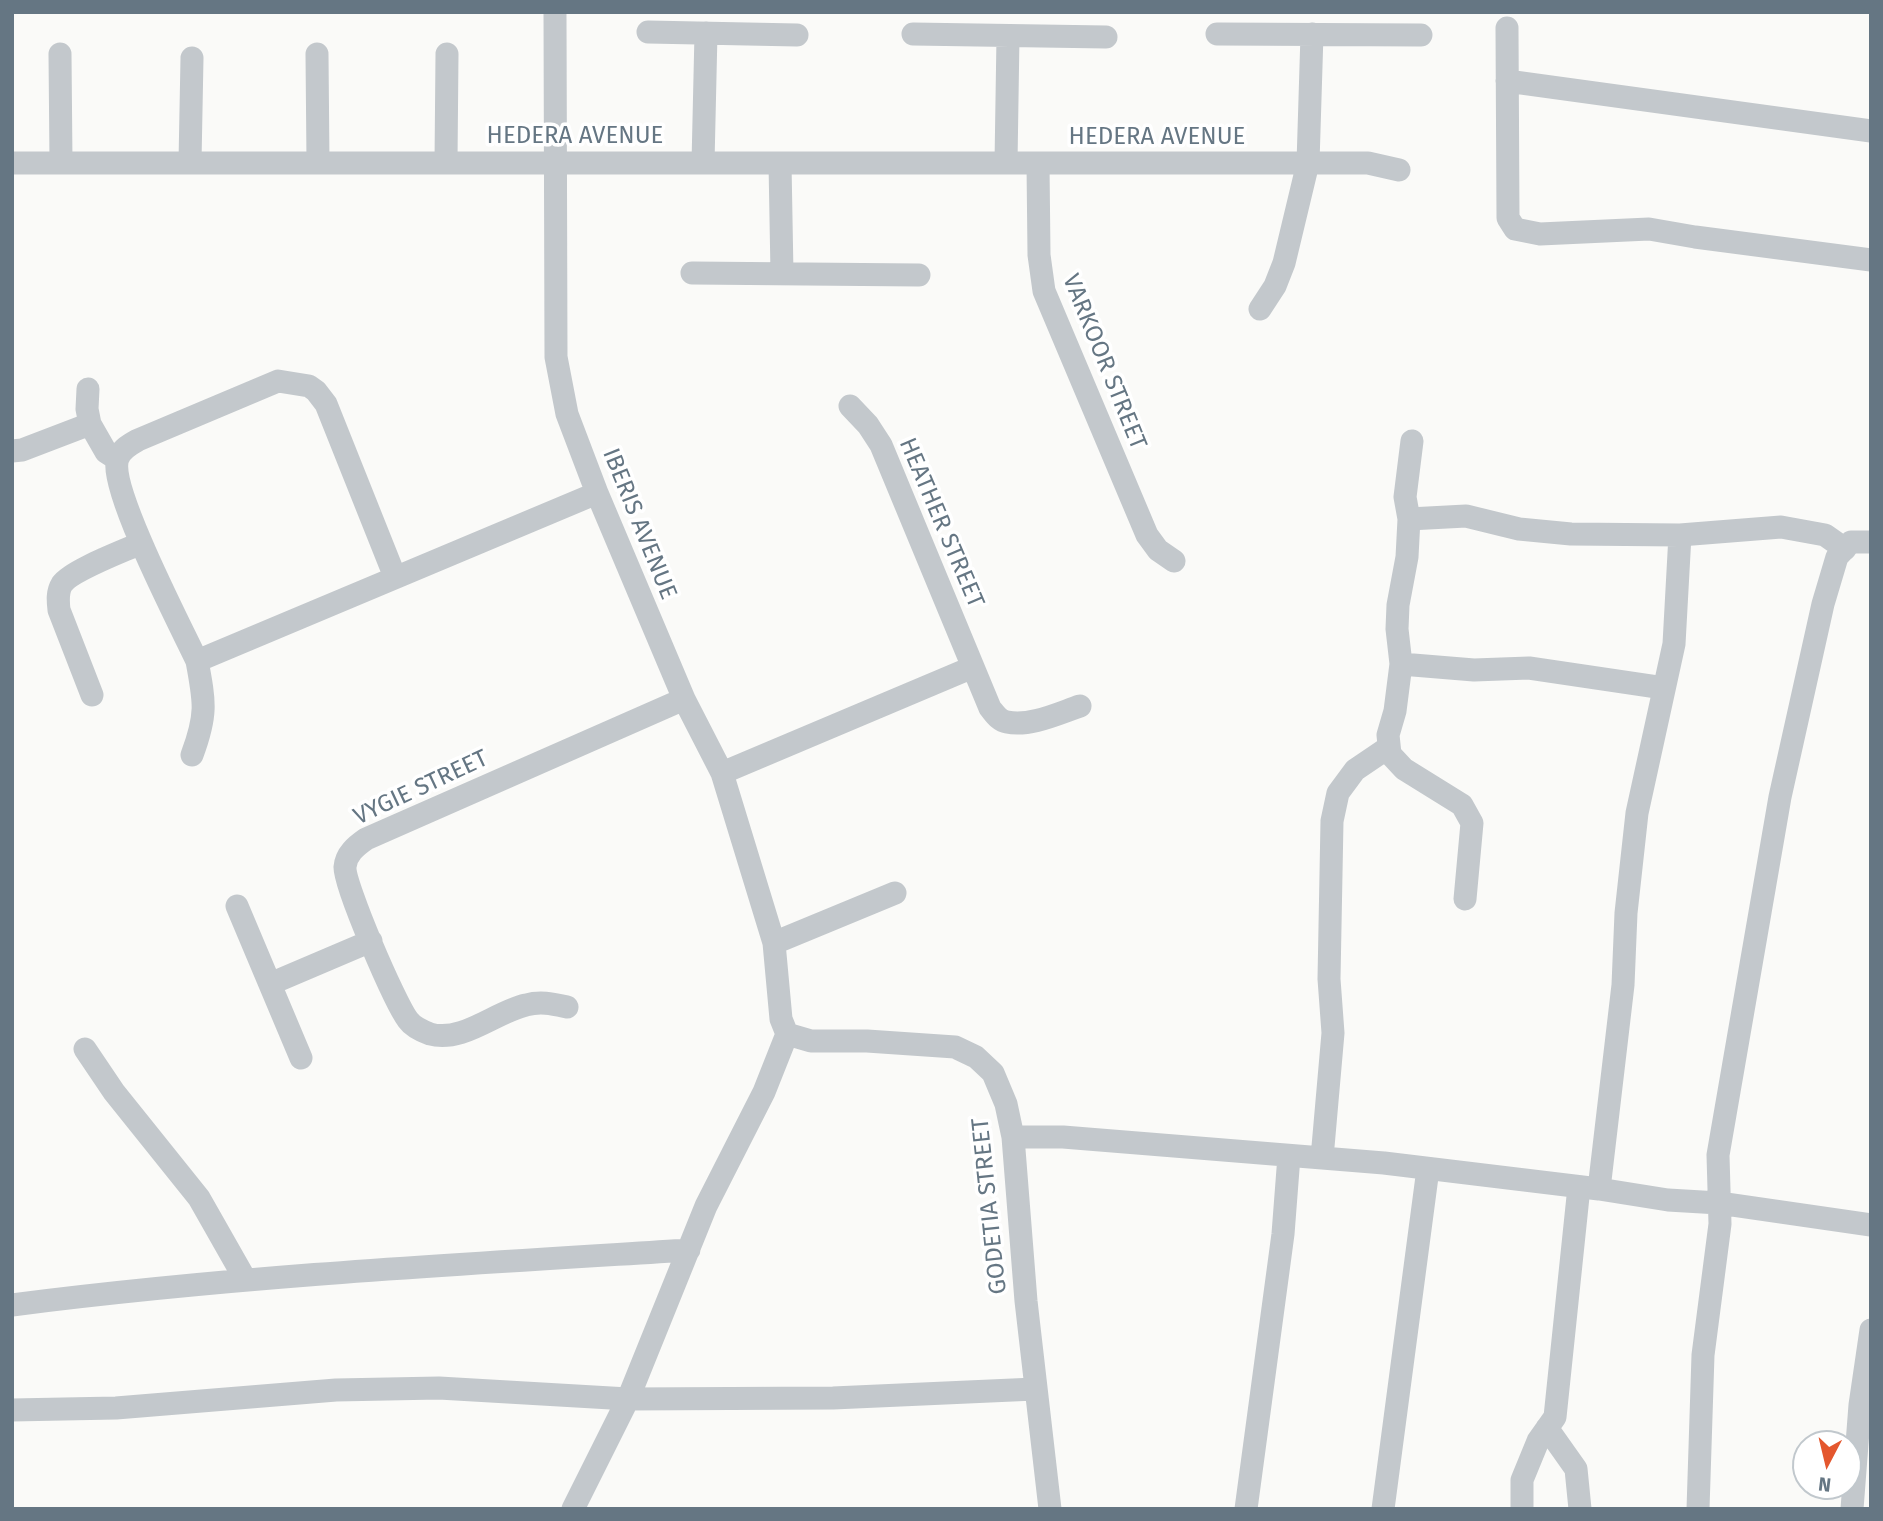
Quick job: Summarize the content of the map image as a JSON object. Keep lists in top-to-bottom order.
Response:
{
  "streets": {
    "street": [
      "HEDERA AVENUE",
      "VARKOOR STREET",
      "HEATHER STREET",
      "IBERIS AVENUE",
      "VYGIE STREET",
      "GODETIA STREET"
    ]
  },
  "crossings": [
    ["HEDERA AVENUE", "VARKOOR STREET"],
    ["HEDERA AVENUE", "IBERIS AVENUE"],
    ["IBERIS AVENUE", "VYGIE STREET"],
    ["IBERIS AVENUE", "GODETIA STREET"]
  ],
  "north": "bottom"
}
